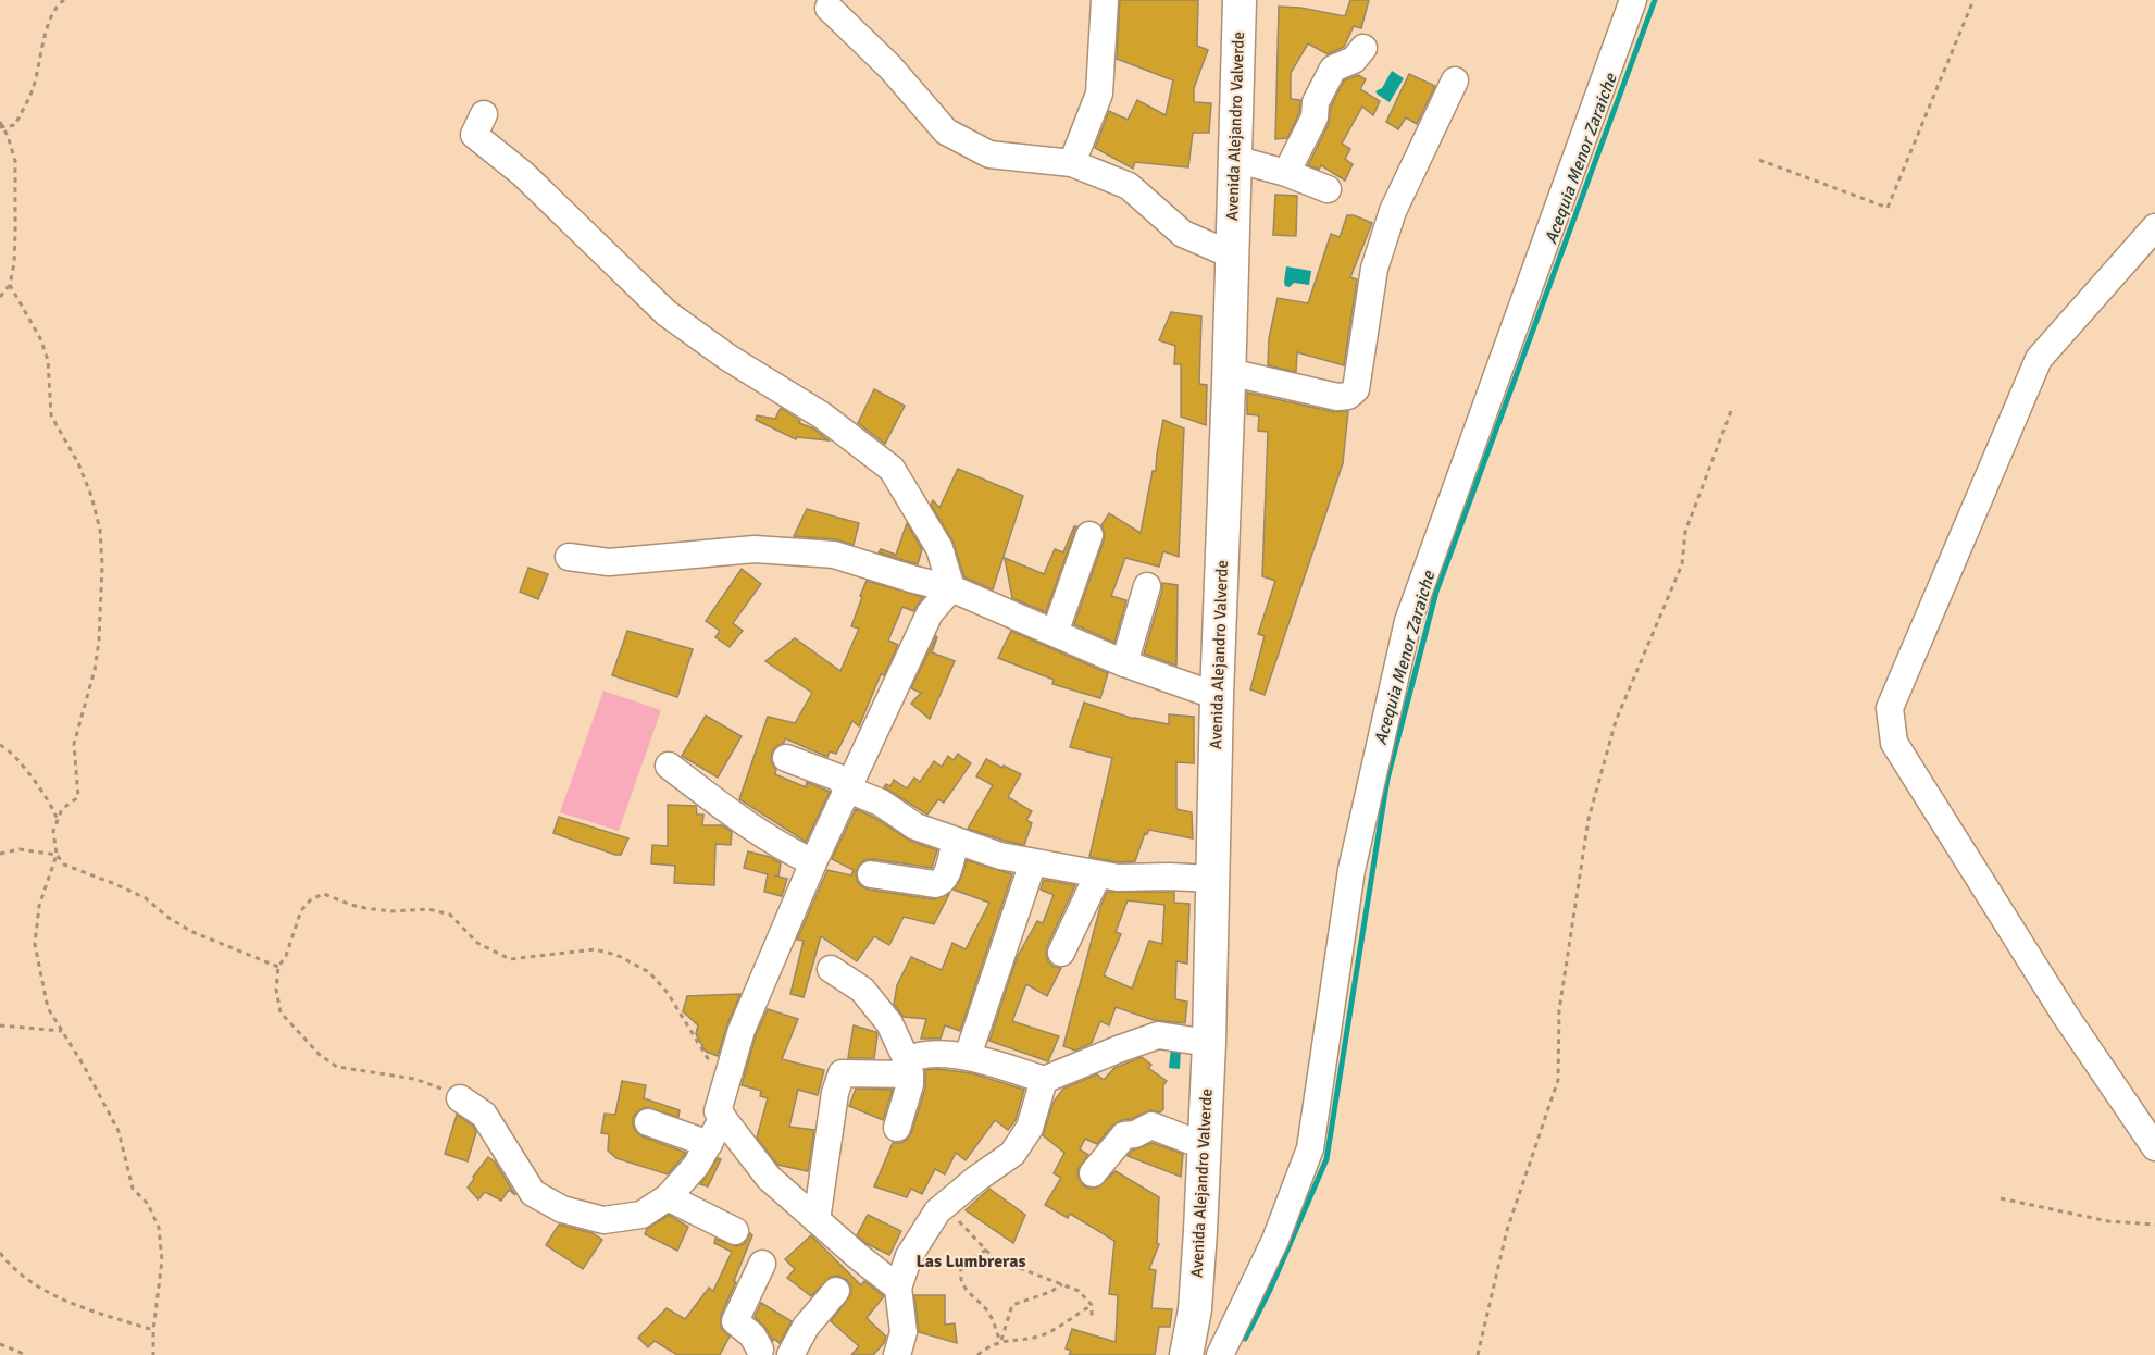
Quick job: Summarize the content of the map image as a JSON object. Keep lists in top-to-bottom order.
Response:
{
  "streets": {
    "main road": ["Avenida Alejandro Valverde"]
  },
  "districts": ["Las Lumbreras"],
  "water": ["Acequia Menor Zaraiche"]
}
